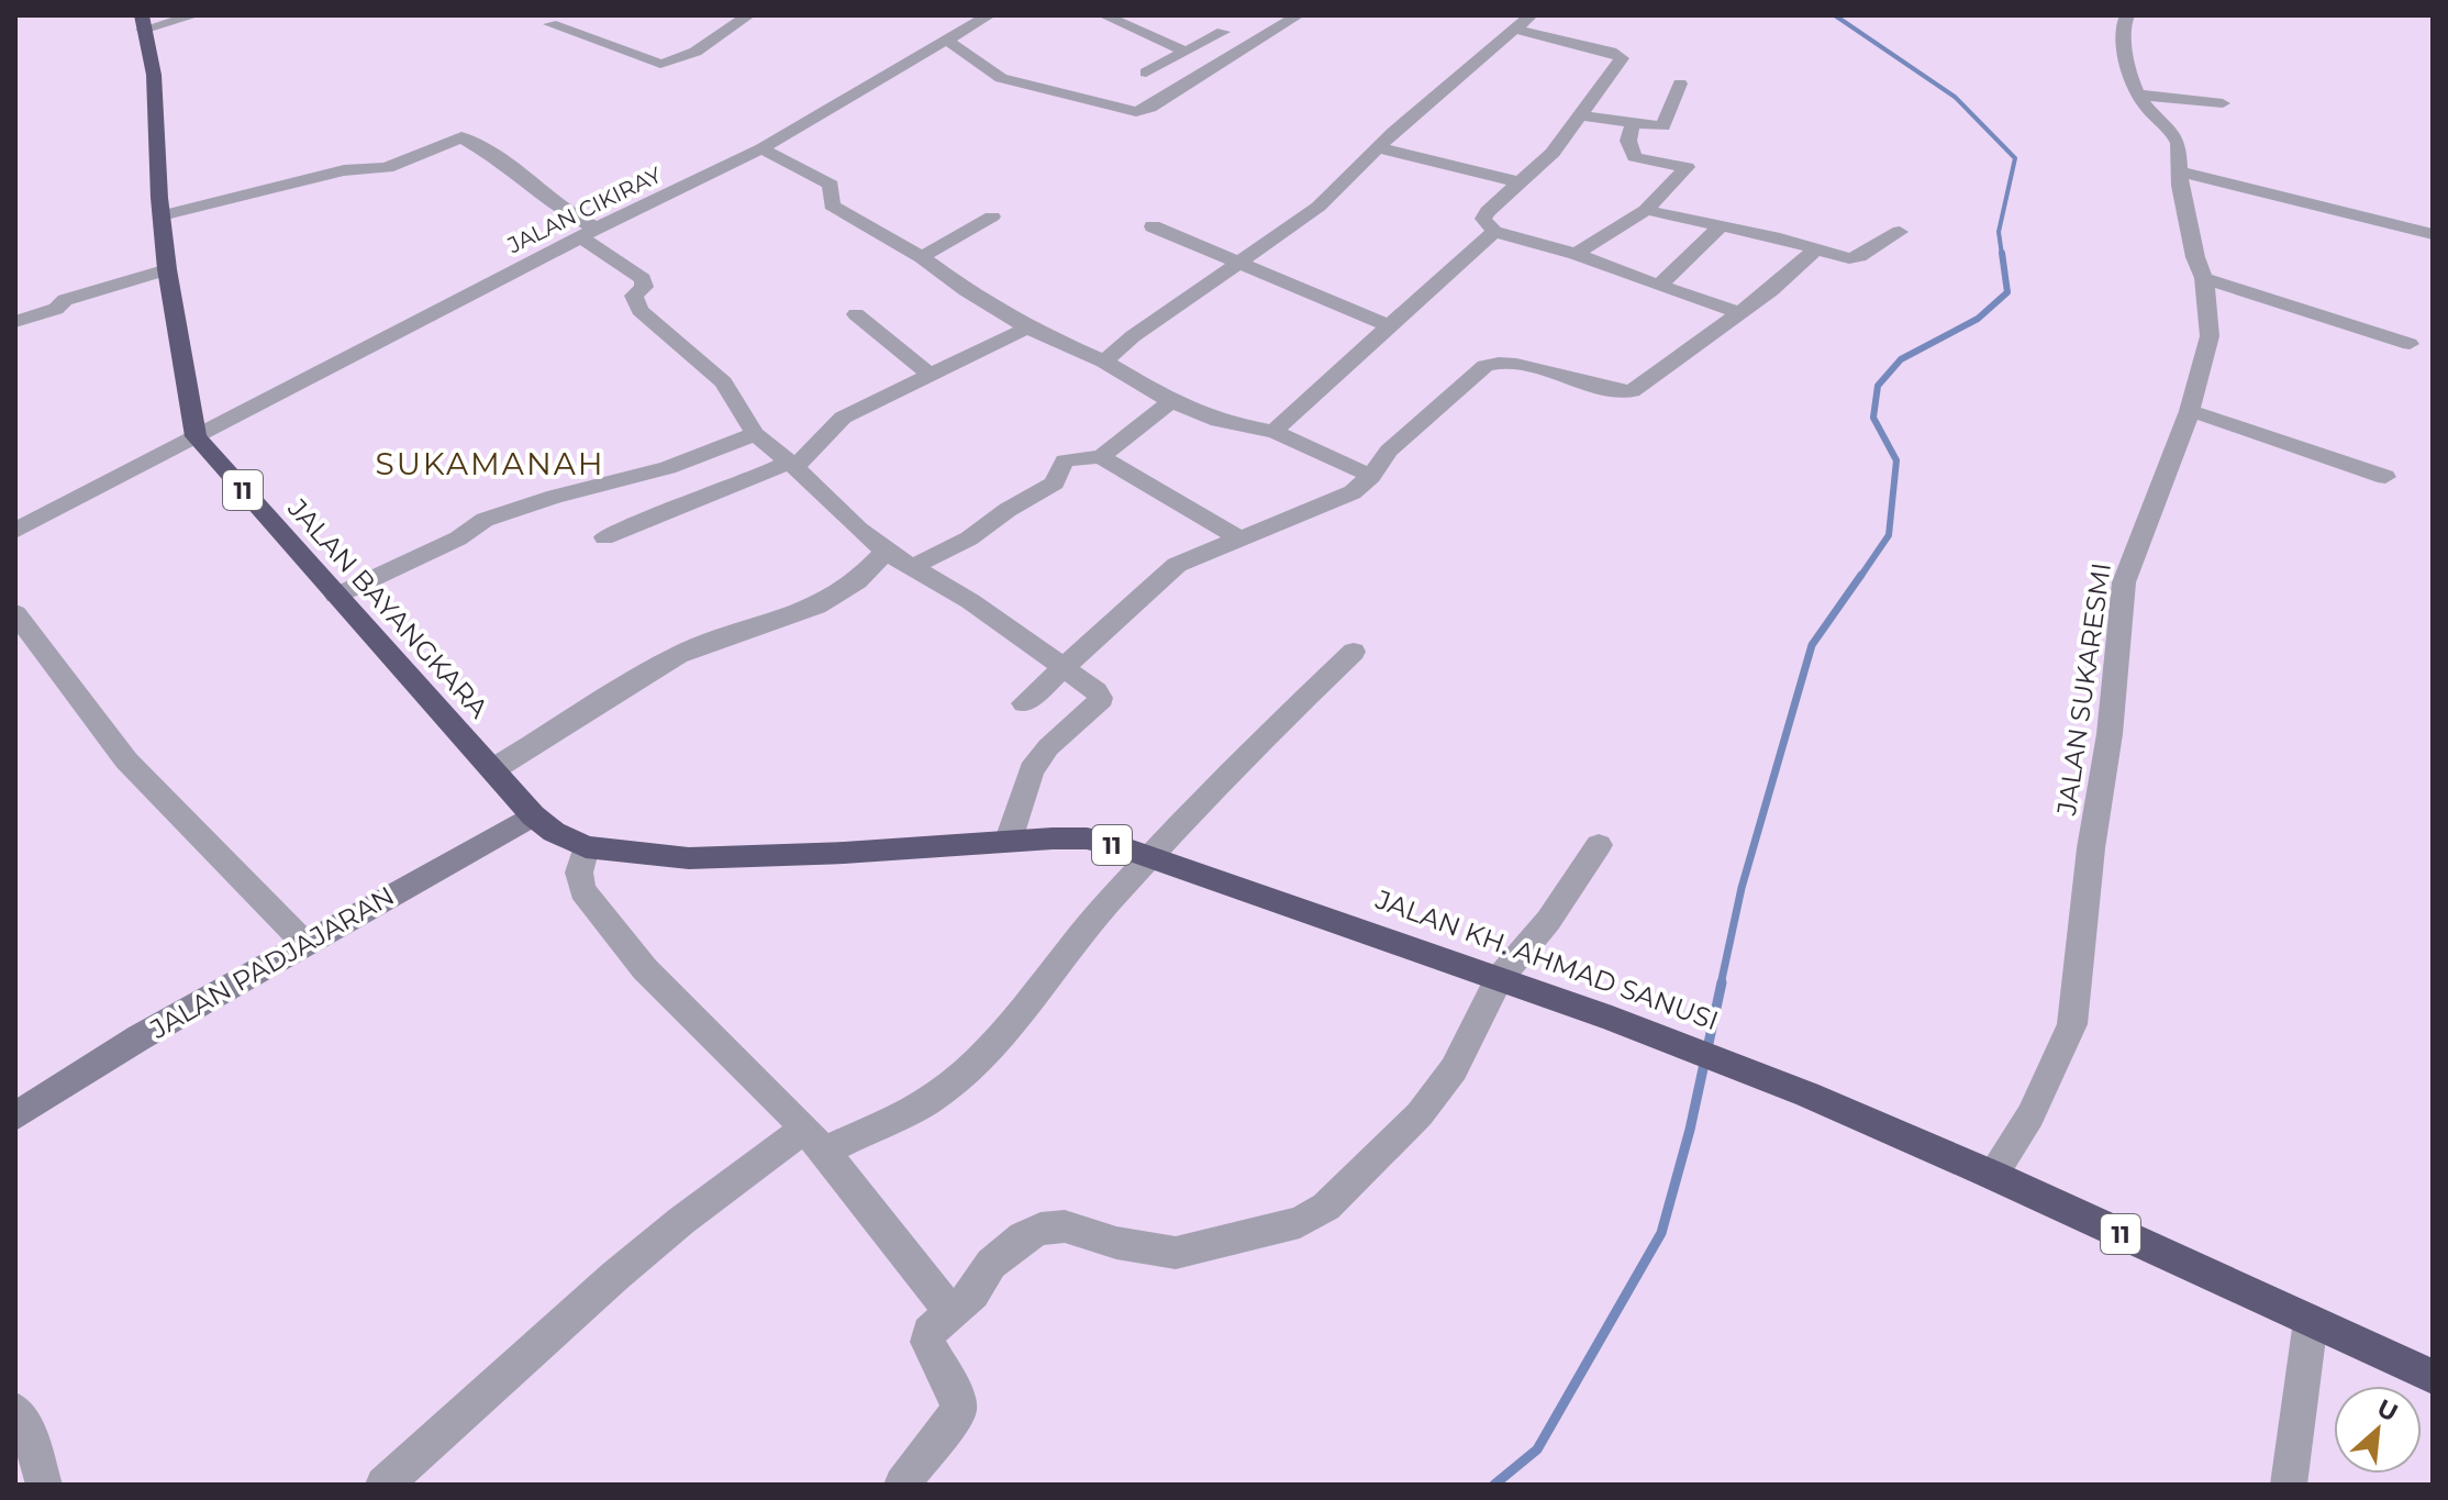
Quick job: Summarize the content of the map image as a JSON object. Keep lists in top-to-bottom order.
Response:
{
  "streets": {
    "highway": ["11", "JALAN BAYANGKARA", "JALAN KH. AHMAD SANUSI"],
    "street": ["JALAN CIKIRAY", "JALAN SUKARESMI", "JALAN PADJAJARAN"]
  },
  "crossings": [
    ["JALAN CIKIRAY", "JALAN BAYANGKARA"],
    ["JALAN BAYANGKARA", "JALAN KH. AHMAD SANUSI"],
    ["JALAN BAYANGKARA", "JALAN PADJAJARAN"],
    ["JALAN SUKARESMI", "JALAN KH. AHMAD SANUSI"]
  ],
  "districts": ["SUKAMANAH"],
  "north": "top right"
}
